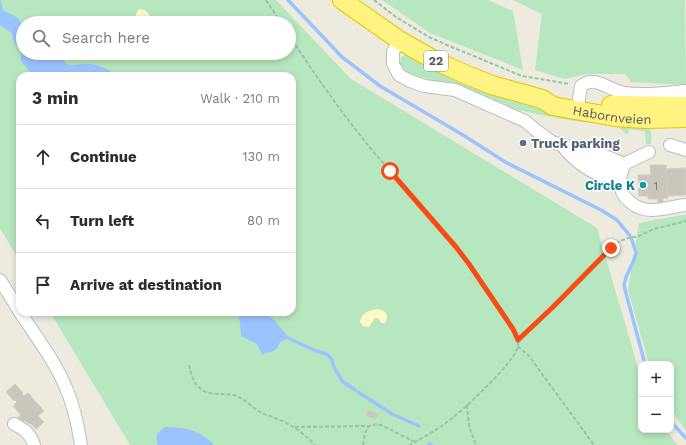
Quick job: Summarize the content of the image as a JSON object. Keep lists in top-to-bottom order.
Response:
{
  "streets": {
    "highway": ["22", "Habornveien"]
  },
  "places": ["Truck parking", "Circle K"],
  "house_numbers": ["1"],
  "page": {
    "search": "Search here",
    "heading": ["3 min", "Walk · 210 m"],
    "list": [
      ["Continue", "130 m"],
      ["Turn left", "80 m"],
      "Arrive at destination"
    ],
    "map_buttons": ["+", "−"]
  }
}
